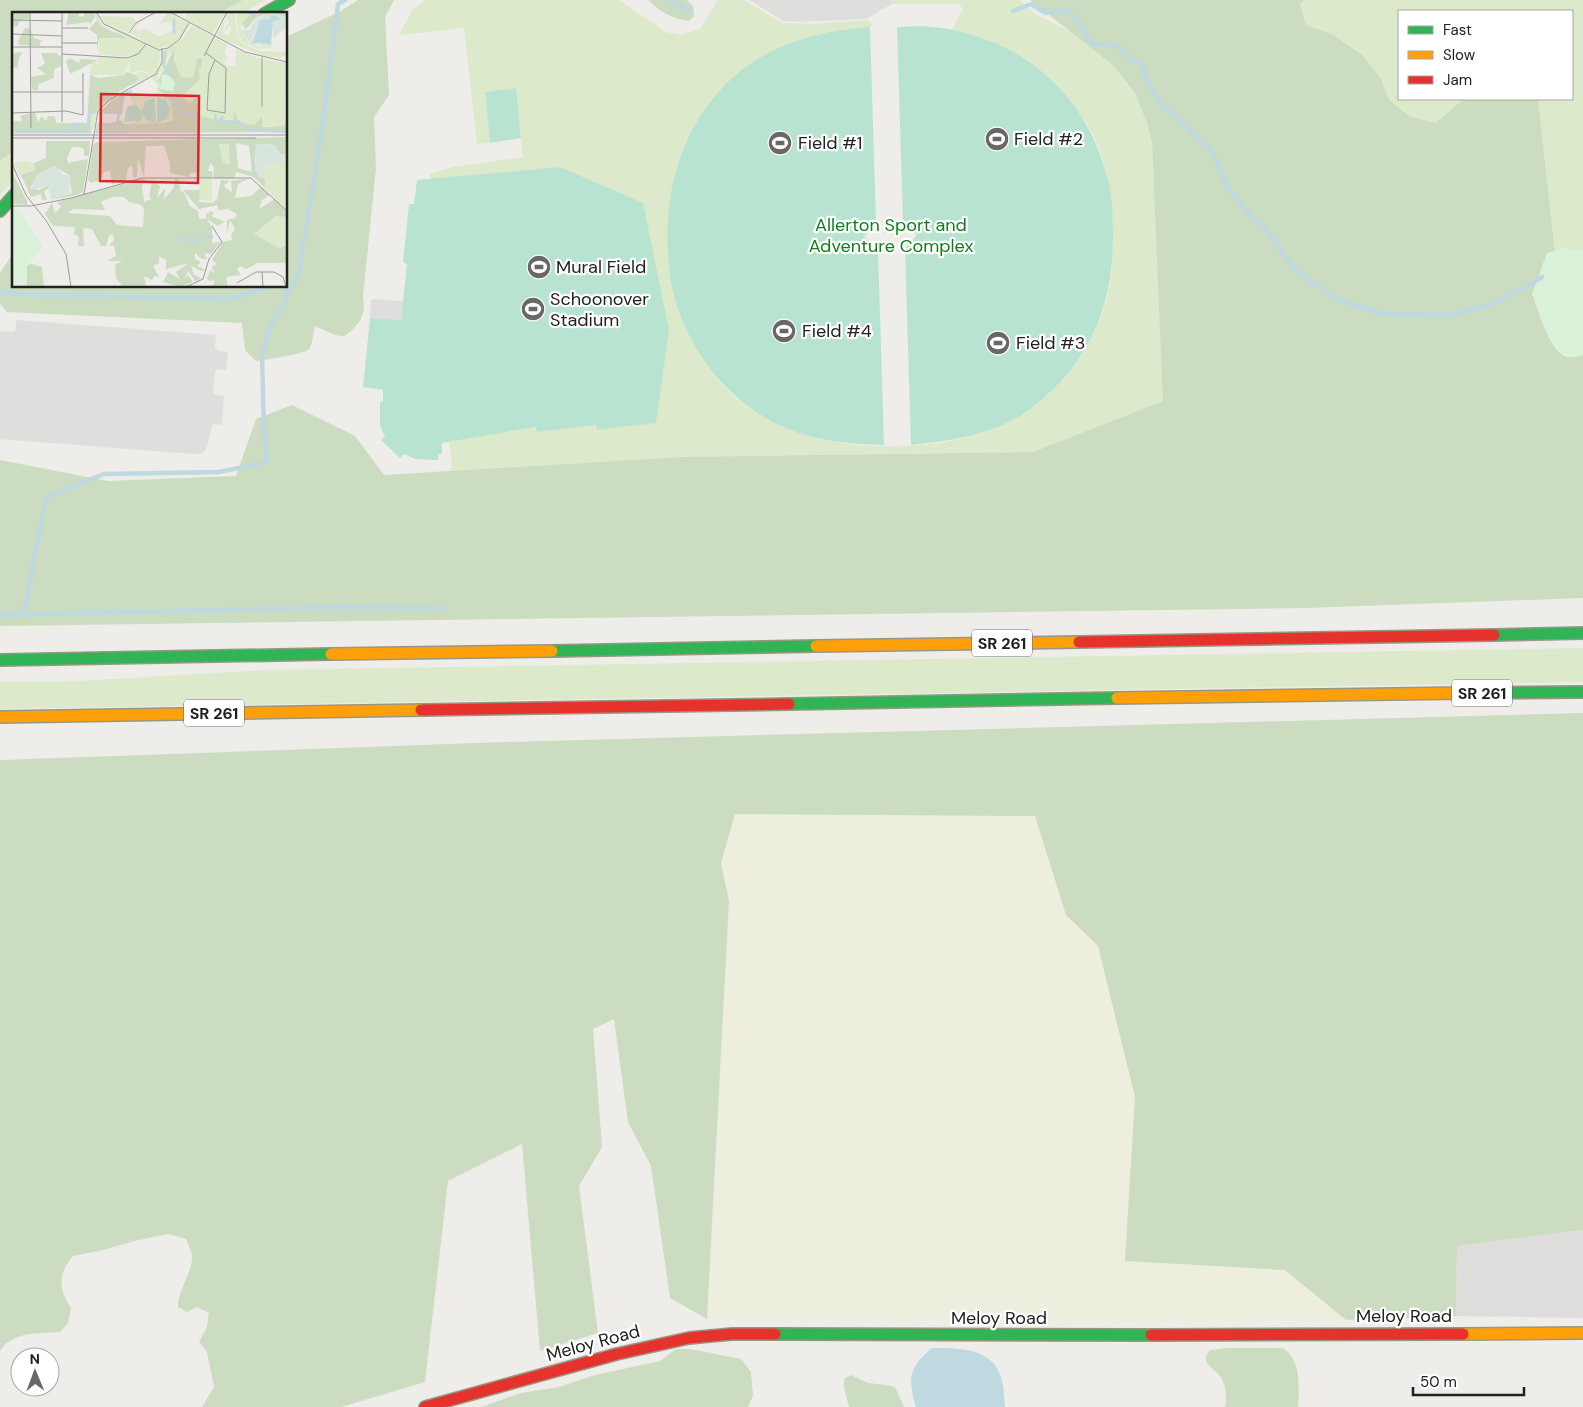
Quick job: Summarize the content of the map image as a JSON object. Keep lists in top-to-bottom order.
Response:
{
  "streets": {
    "main road": ["SR 261", "Meloy Road"]
  },
  "parks": ["Allerton Sport and Adventure Complex"],
  "places": {
    "sports": [
      "Field #2",
      "Field #1",
      "Mural Field",
      "Schoonover Stadium",
      "Field #4",
      "Field #3"
    ]
  },
  "legend": ["Fast", "Slow", "Jam"],
  "scale_bar": "50 m",
  "north": "top"
}
